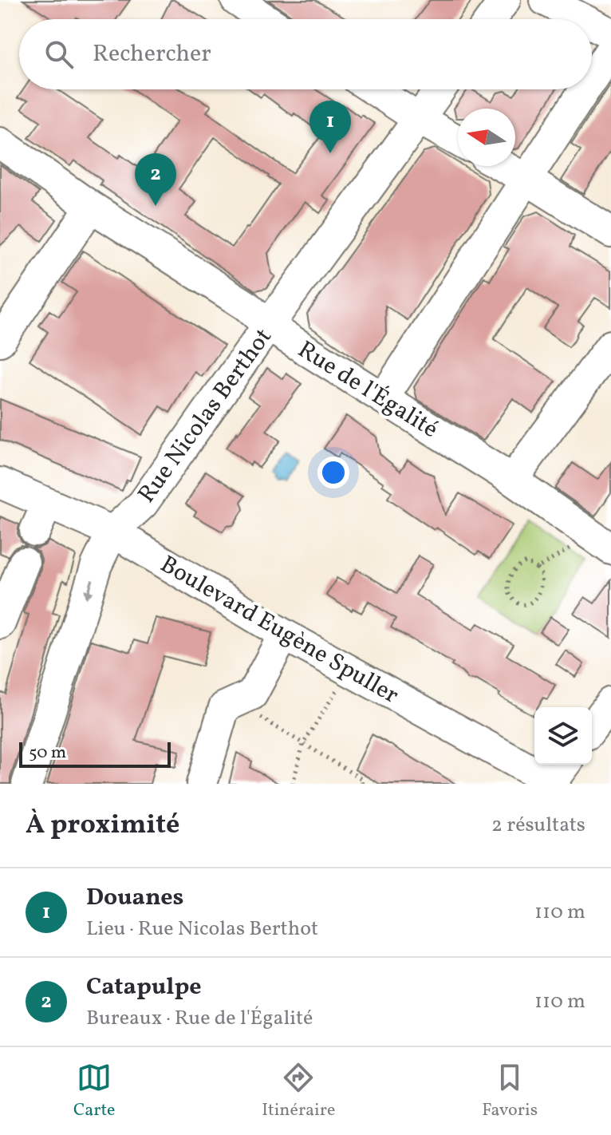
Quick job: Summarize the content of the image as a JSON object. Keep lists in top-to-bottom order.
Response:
{
  "streets": {
    "street": ["Rue de l'Égalité", "Rue Nicolas Berthot", "Boulevard Eugène Spuller"]
  },
  "crossings": [
    ["Rue de l'Égalité", "Rue Nicolas Berthot"],
    ["Rue Nicolas Berthot", "Boulevard Eugène Spuller"]
  ],
  "scale_bar": "50 m",
  "north": "left",
  "page": {
    "search": "Rechercher",
    "pins": ["1", "2"],
    "scale": "50 m",
    "heading": ["À proximité", "2 résultats"],
    "list": [
      {
        "mark": "1",
        "name": "Douanes",
        "note": "Lieu · Rue Nicolas Berthot",
        "value": "110 m"
      },
      {
        "mark": "2",
        "name": "Catapulpe",
        "note": "Bureaux · Rue de l'Égalité",
        "value": "110 m"
      }
    ],
    "nav": ["Carte", "Itinéraire", "Favoris"]
  }
}
